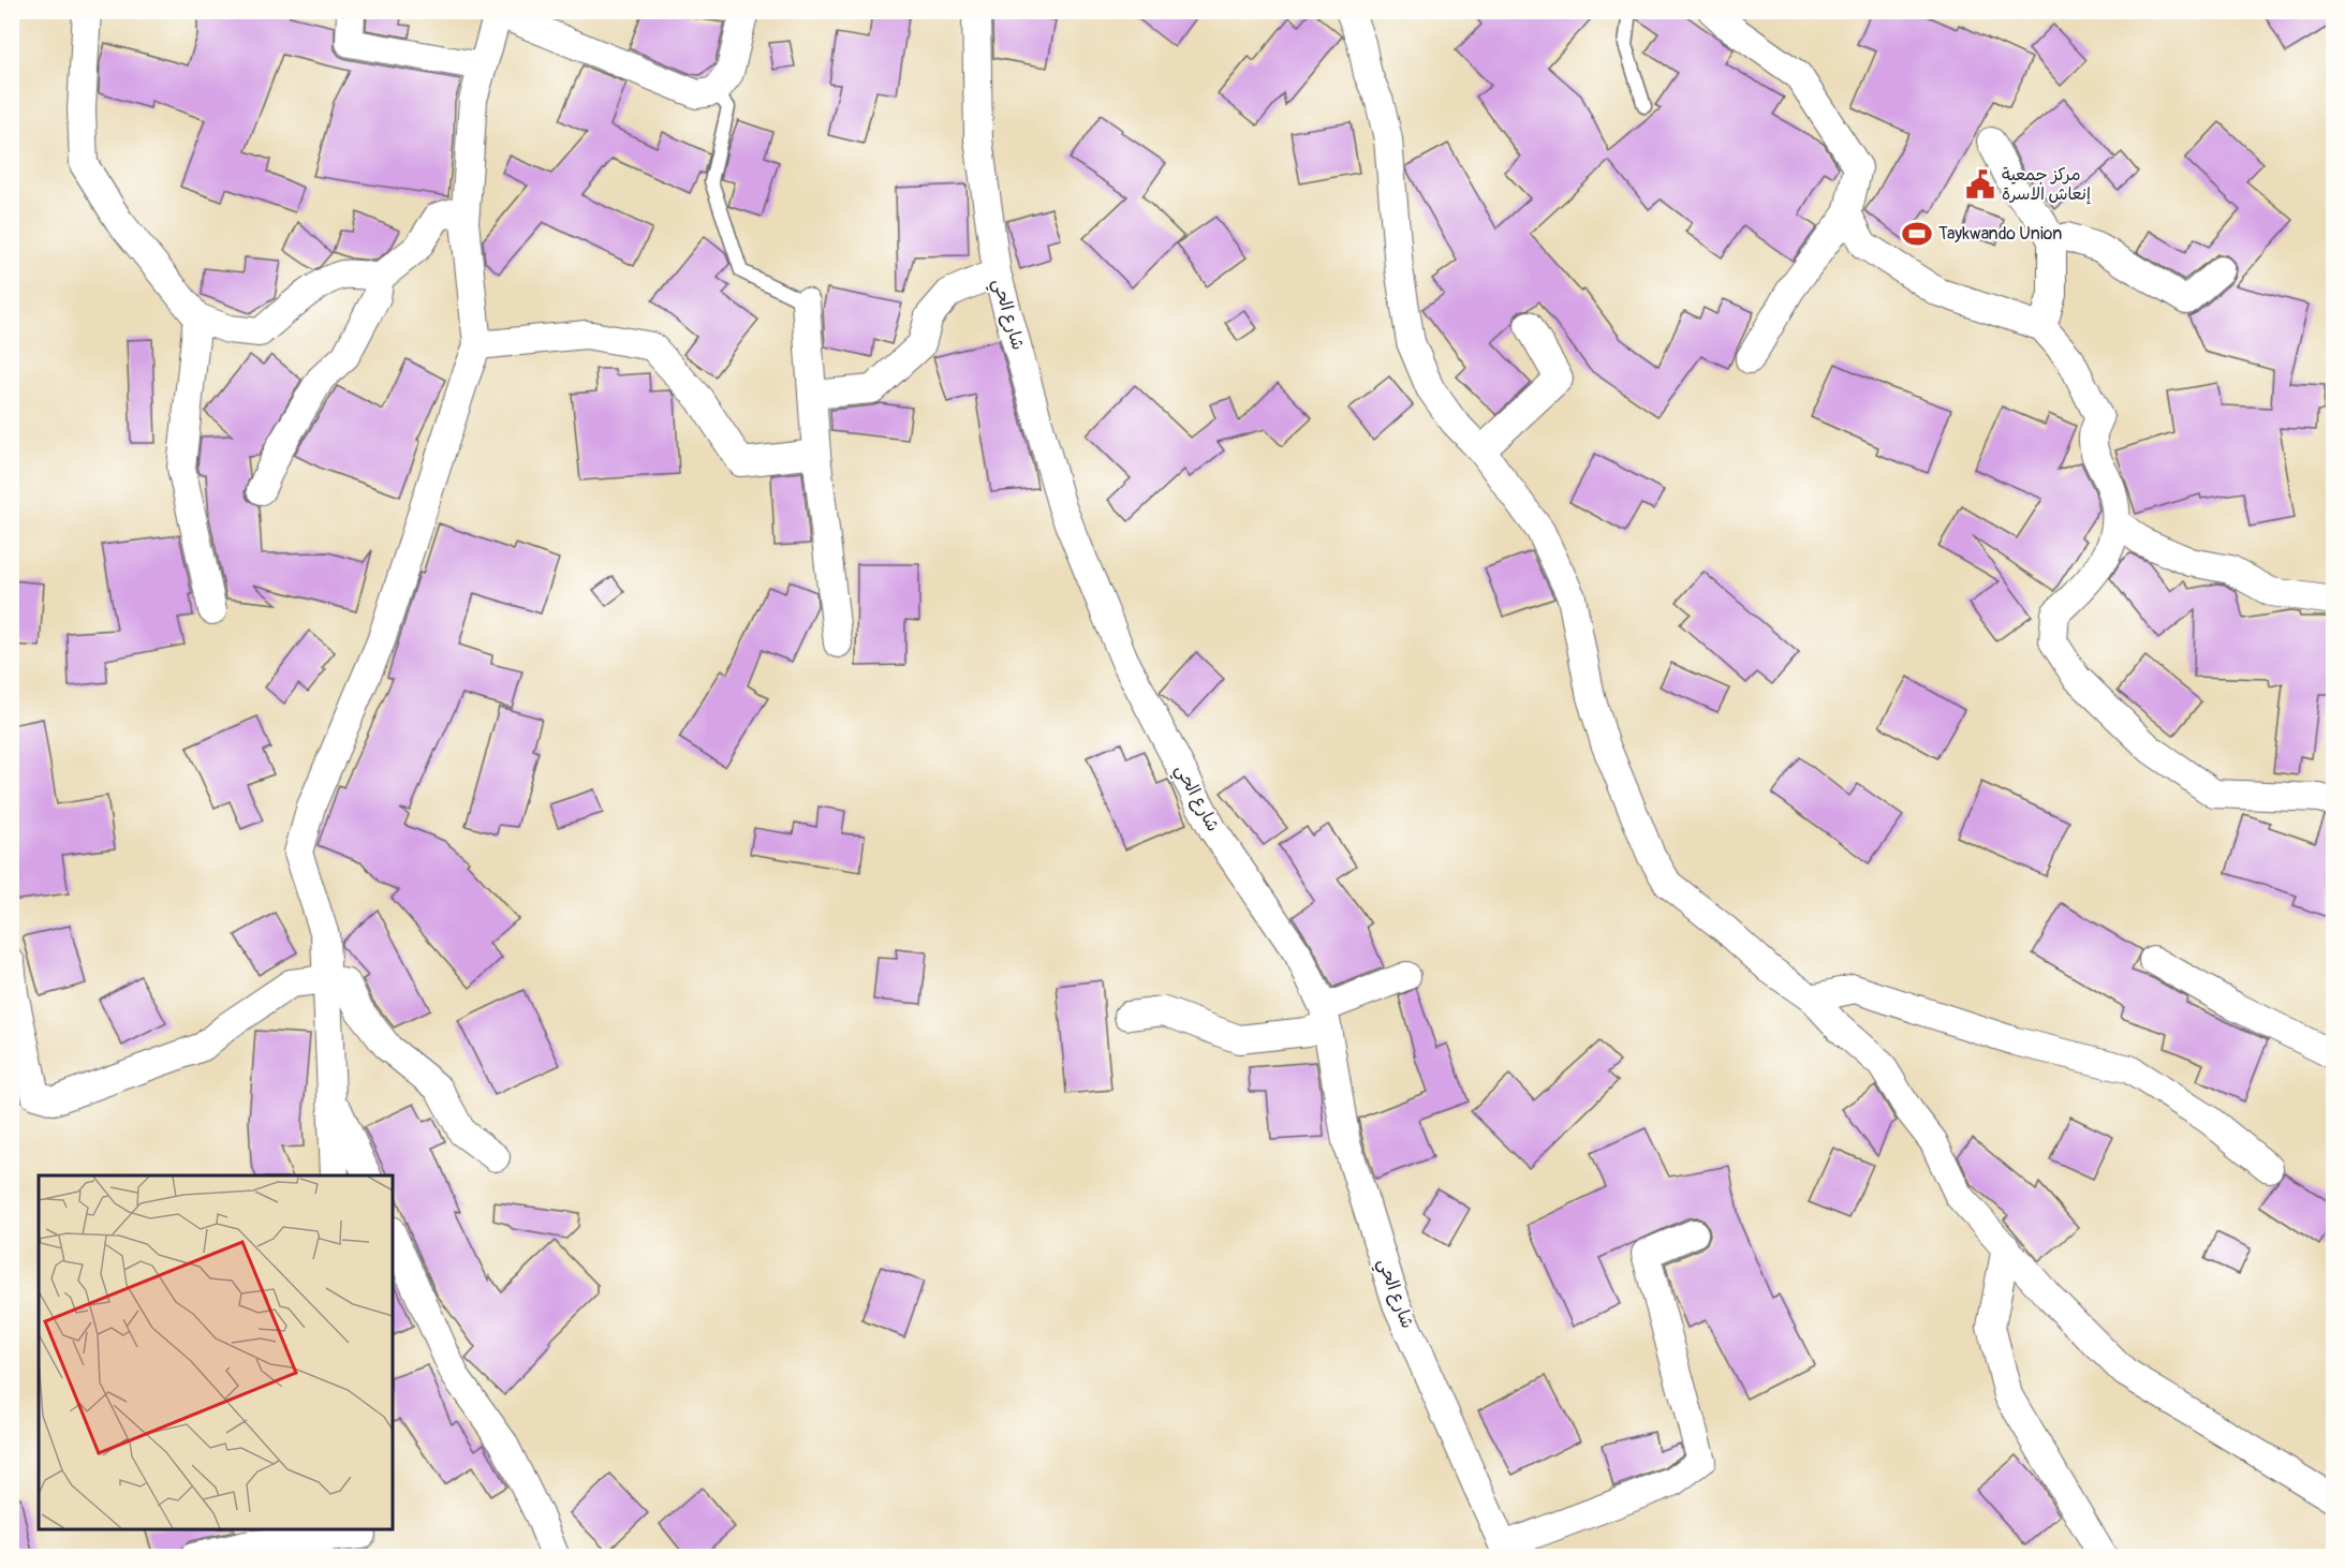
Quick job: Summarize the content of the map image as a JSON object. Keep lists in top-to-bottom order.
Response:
{
  "streets": {
    "street": ["شارع الحي"]
  },
  "places": {
    "public building": ["مركز جمعية إنعاش الاسرة"],
    "sports": ["Taykwando Union"]
  }
}
